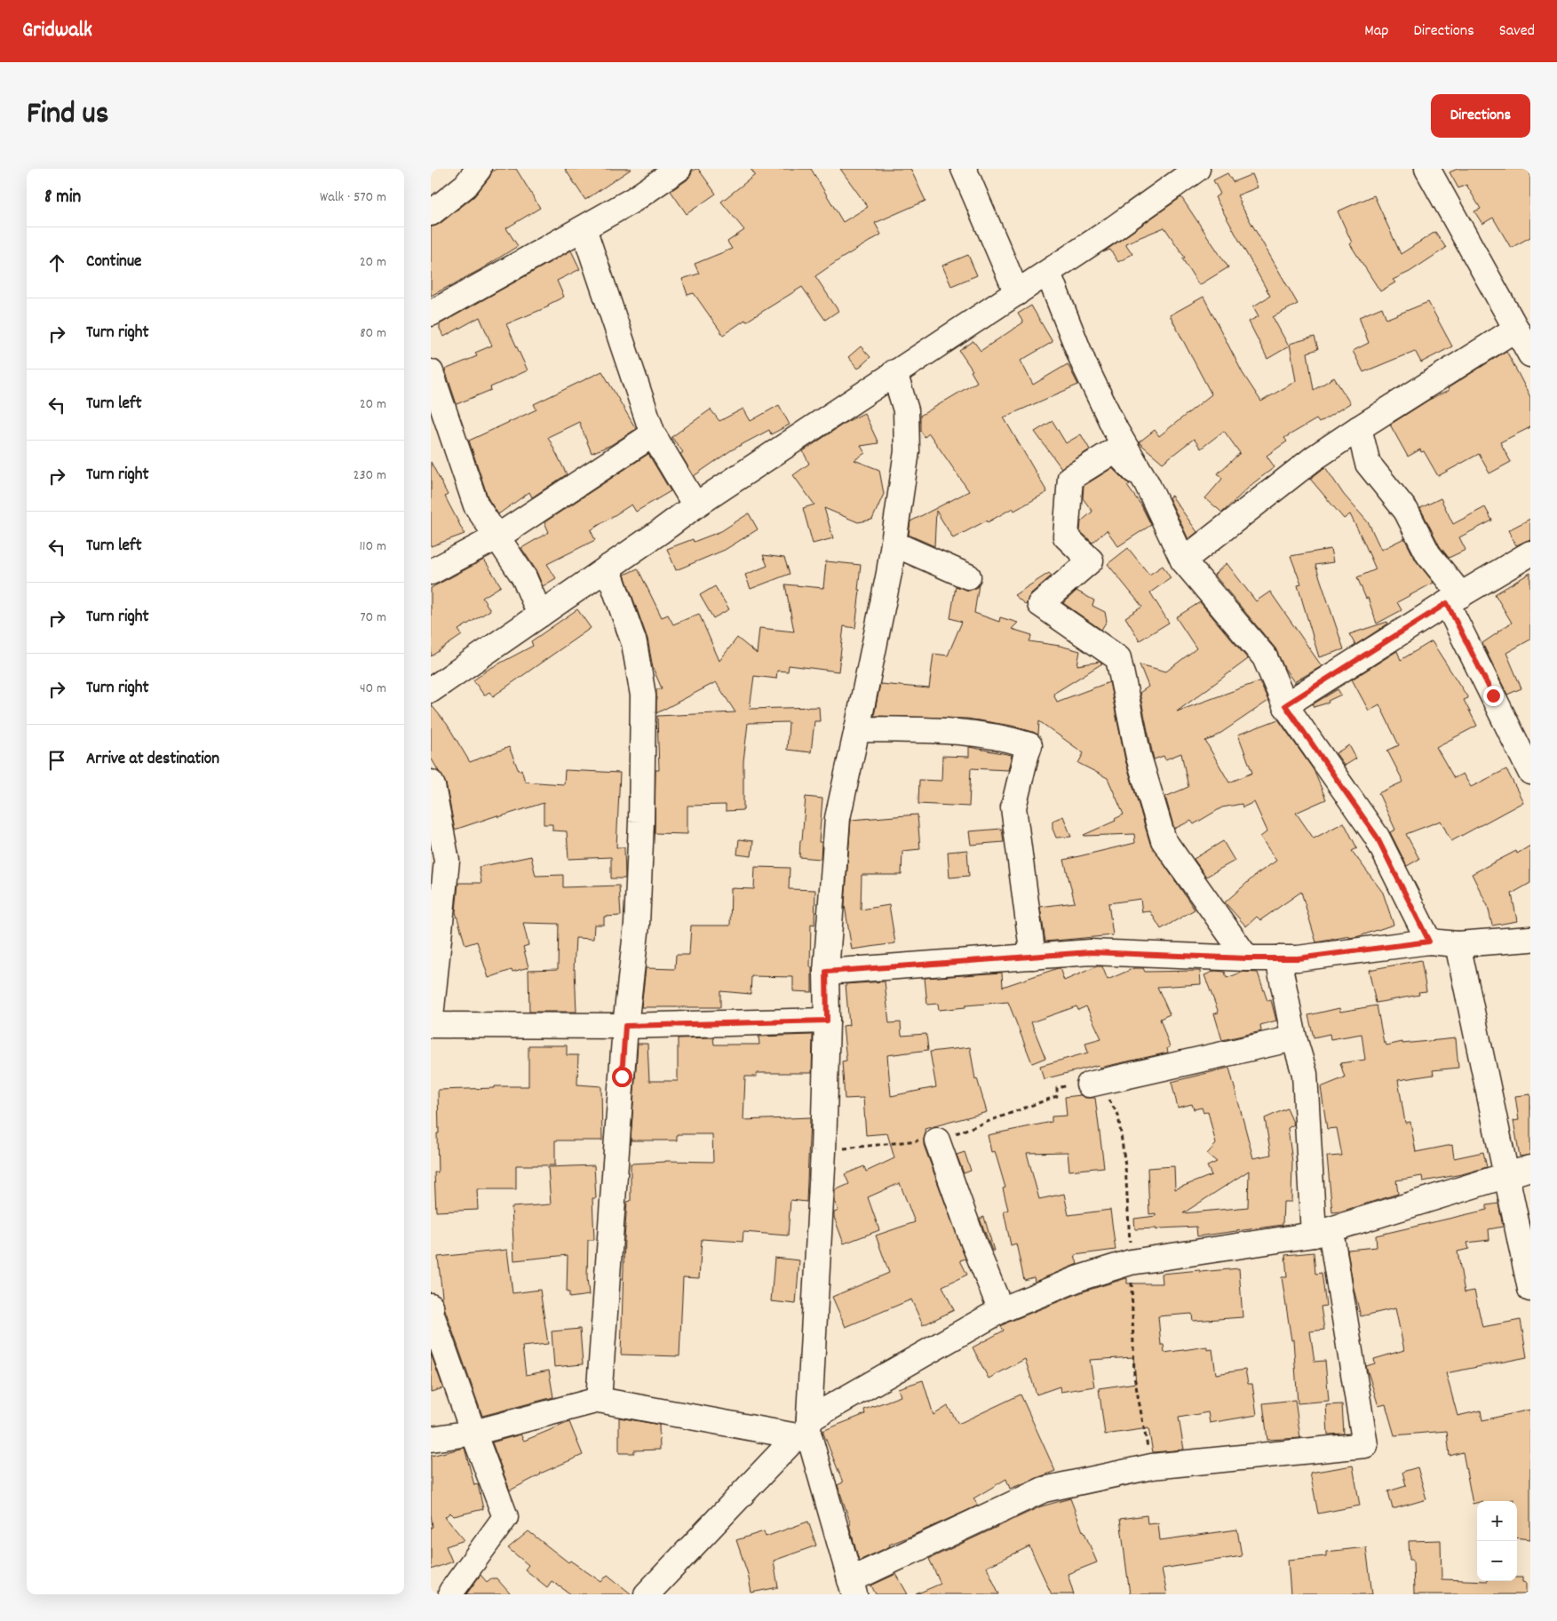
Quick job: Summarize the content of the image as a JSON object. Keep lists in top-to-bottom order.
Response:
{
  "page": {
    "header": "Gridwalk",
    "nav": ["Map", "Directions", "Saved"],
    "title": "Find us",
    "buttons": "Directions",
    "heading": ["8 min", "Walk · 570 m"],
    "list": [
      ["Continue", "20 m"],
      ["Turn right", "80 m"],
      ["Turn left", "20 m"],
      ["Turn right", "230 m"],
      ["Turn left", "110 m"],
      ["Turn right", "70 m"],
      ["Turn right", "40 m"],
      "Arrive at destination"
    ],
    "map_buttons": ["+", "−"]
  }
}
